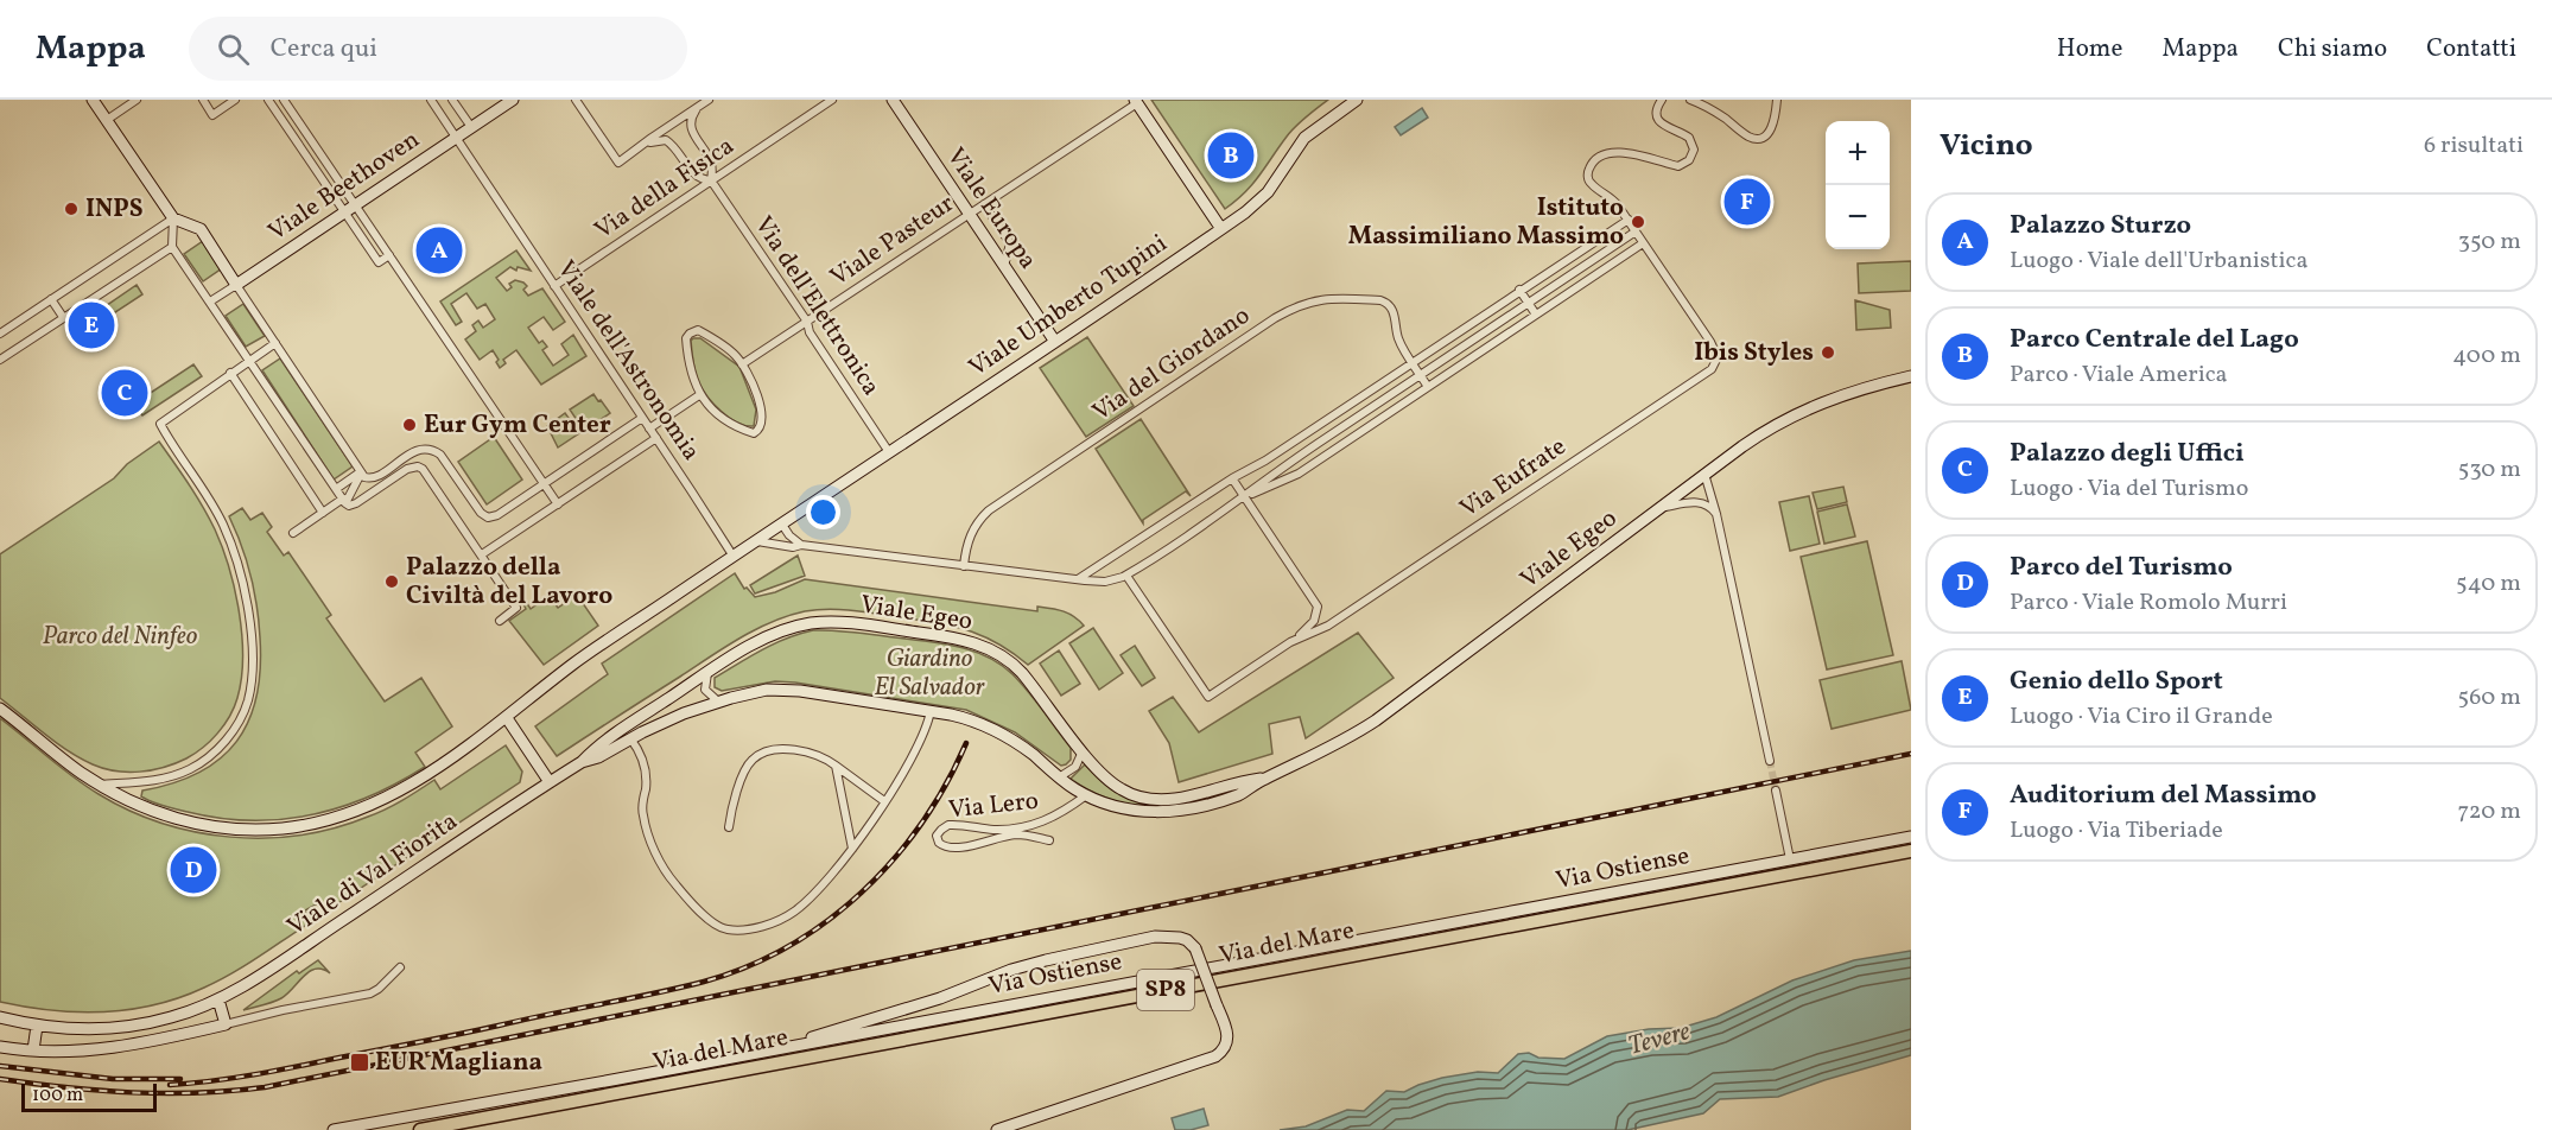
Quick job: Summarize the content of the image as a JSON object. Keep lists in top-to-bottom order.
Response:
{
  "streets": {
    "main road": [
      "Viale Beethoven",
      "Viale Europa",
      "Viale Umberto Tupini",
      "Viale Egeo",
      "Via Ostiense",
      "Viale di Val Fiorita",
      "Via del Mare",
      "SP8"
    ],
    "street": [
      "Via della Fisica",
      "Viale Pasteur",
      "Via dell'Elettronica",
      "Viale dell'Astronomia",
      "Via del Giordano",
      "Via Eufrate",
      "Via Lero"
    ]
  },
  "crossings": [
    ["Viale Beethoven", "Viale dell'Astronomia"],
    ["Via della Fisica", "Via dell'Elettronica"],
    ["Via della Fisica", "Viale dell'Astronomia"],
    ["Viale Europa", "Viale Pasteur"],
    ["Viale Europa", "Viale Umberto Tupini"],
    ["Viale Pasteur", "Via dell'Elettronica"],
    ["Via dell'Elettronica", "Viale Umberto Tupini"],
    ["Viale Umberto Tupini", "Viale dell'Astronomia"],
    ["Viale Egeo", "Via Lero"],
    ["Viale Egeo", "Viale di Val Fiorita"]
  ],
  "water": ["Tevere"],
  "parks": ["Parco del Ninfeo", "Giardino El Salvador"],
  "places": {
    "other": [
      "INPS",
      "Istituto Massimiliano Massimo",
      "Ibis Styles",
      "Eur Gym Center",
      "Palazzo della Civiltà del Lavoro"
    ],
    "transit": ["EUR Magliana"]
  },
  "scale_bar": "100 m",
  "page": {
    "header": "Mappa",
    "search": "Cerca qui",
    "nav": [
      "Home",
      "Mappa",
      "Chi siamo",
      "Contatti"
    ],
    "heading": ["Vicino", "6 risultati"],
    "map_buttons": ["+", "−"],
    "pins": [
      "B",
      "F",
      "A",
      "E",
      "C",
      "D"
    ],
    "list": [
      {
        "mark": "A",
        "name": "Palazzo Sturzo",
        "note": "Luogo · Viale dell'Urbanistica",
        "value": "350 m"
      },
      {
        "mark": "B",
        "name": "Parco Centrale del Lago",
        "note": "Parco · Viale America",
        "value": "400 m"
      },
      {
        "mark": "C",
        "name": "Palazzo degli Uffici",
        "note": "Luogo · Via del Turismo",
        "value": "530 m"
      },
      {
        "mark": "D",
        "name": "Parco del Turismo",
        "note": "Parco · Viale Romolo Murri",
        "value": "540 m"
      },
      {
        "mark": "E",
        "name": "Genio dello Sport",
        "note": "Luogo · Via Ciro il Grande",
        "value": "560 m"
      },
      {
        "mark": "F",
        "name": "Auditorium del Massimo",
        "note": "Luogo · Via Tiberiade",
        "value": "720 m"
      }
    ],
    "scale": "100 m"
  }
}
